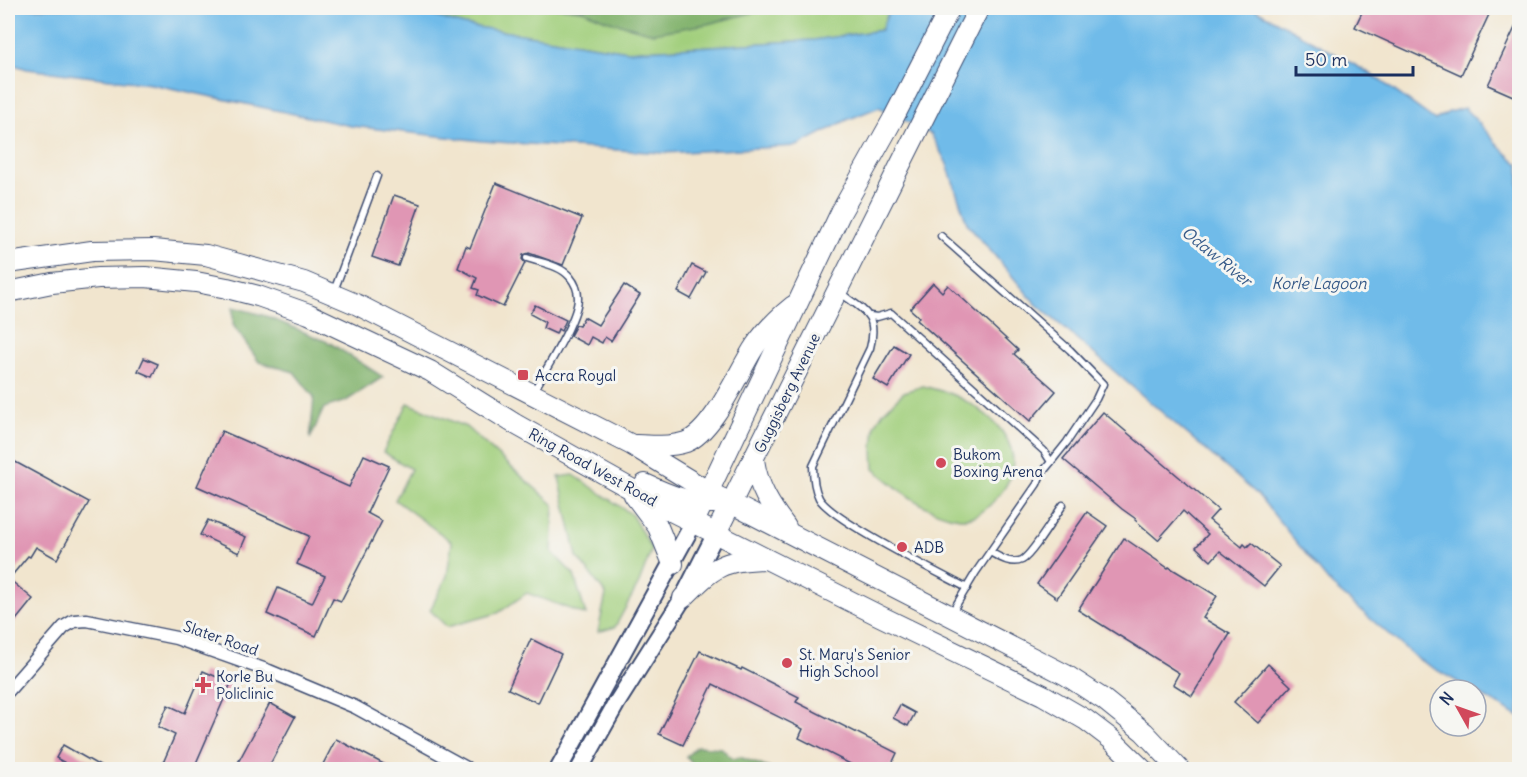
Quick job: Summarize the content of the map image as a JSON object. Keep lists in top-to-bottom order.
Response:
{
  "streets": {
    "main road": ["Guggisberg Avenue", "Ring Road West Road"],
    "street": ["Slater Road"]
  },
  "crossings": [
    ["Guggisberg Avenue", "Ring Road West Road"]
  ],
  "water": ["Odaw River", "Korle Lagoon"],
  "places": {
    "transit": ["Accra Royal"],
    "other": ["Bukom Boxing Arena", "ADB", "St. Mary's Senior High School"],
    "health": ["Korle Bu Policlinic"]
  },
  "scale_bar": "50 m",
  "north": "top left"
}
